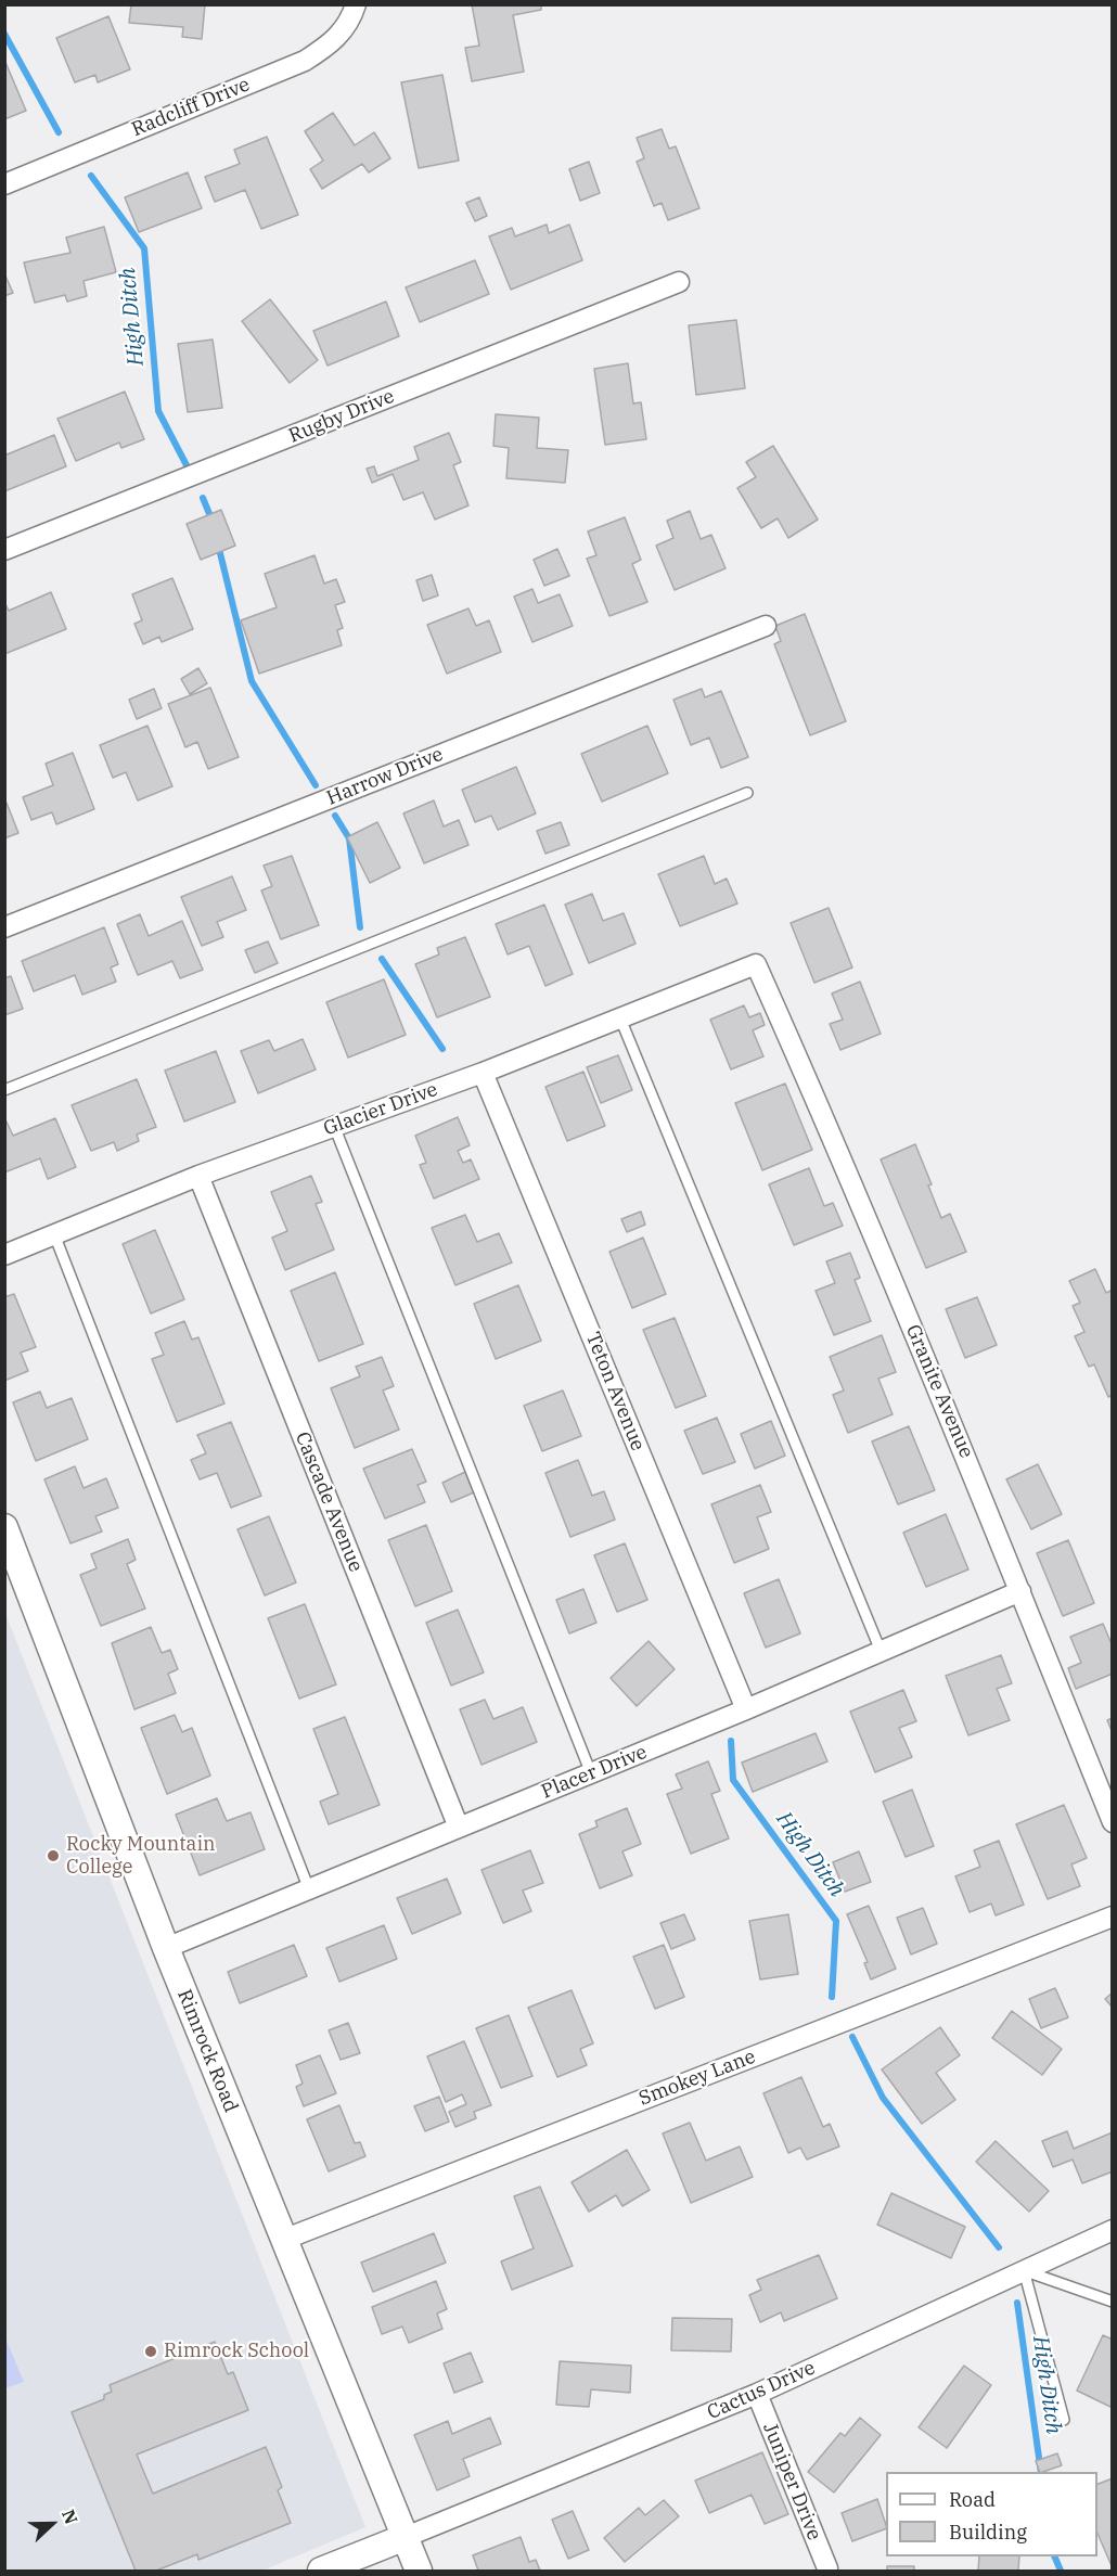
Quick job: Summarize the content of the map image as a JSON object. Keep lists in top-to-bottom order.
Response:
{
  "streets": {
    "main road": ["Rimrock Road"],
    "street": [
      "Radcliff Drive",
      "Rugby Drive",
      "Harrow Drive",
      "Glacier Drive",
      "Teton Avenue",
      "Granite Avenue",
      "Cascade Avenue",
      "Placer Drive",
      "Smokey Lane",
      "Cactus Drive",
      "Juniper Drive"
    ]
  },
  "crossings": [
    ["Glacier Drive", "Teton Avenue"],
    ["Glacier Drive", "Granite Avenue"],
    ["Glacier Drive", "Cascade Avenue"],
    ["Teton Avenue", "Placer Drive"],
    ["Granite Avenue", "Placer Drive"],
    ["Cascade Avenue", "Placer Drive"],
    ["Placer Drive", "Rimrock Road"],
    ["Rimrock Road", "Smokey Lane"],
    ["Rimrock Road", "Cactus Drive"],
    ["Cactus Drive", "Juniper Drive"]
  ],
  "water": ["High Ditch"],
  "places": ["Rocky Mountain College", "Rimrock School"],
  "legend": ["Road", "Building"],
  "north": "right"
}
